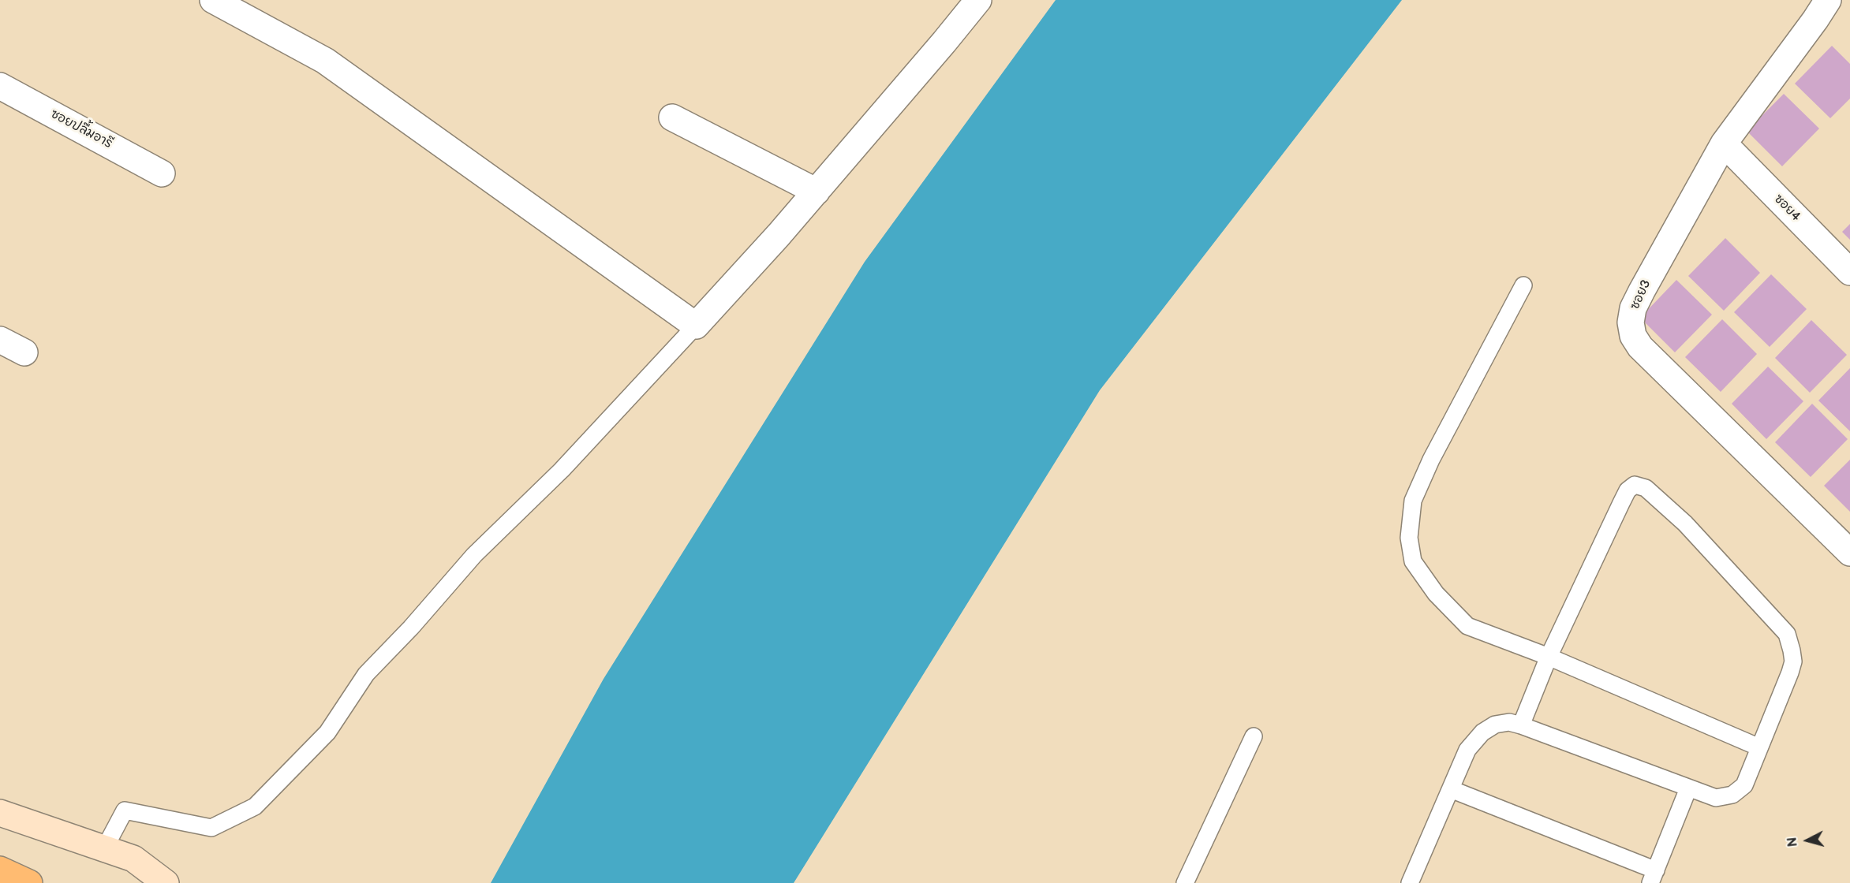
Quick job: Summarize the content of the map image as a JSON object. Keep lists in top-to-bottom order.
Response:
{
  "streets": {
    "street": ["ซอยปลื้มอารี", "ซอย4", "ซอย3"]
  },
  "crossings": [
    ["ซอย4", "ซอย3"]
  ],
  "north": "left"
}
